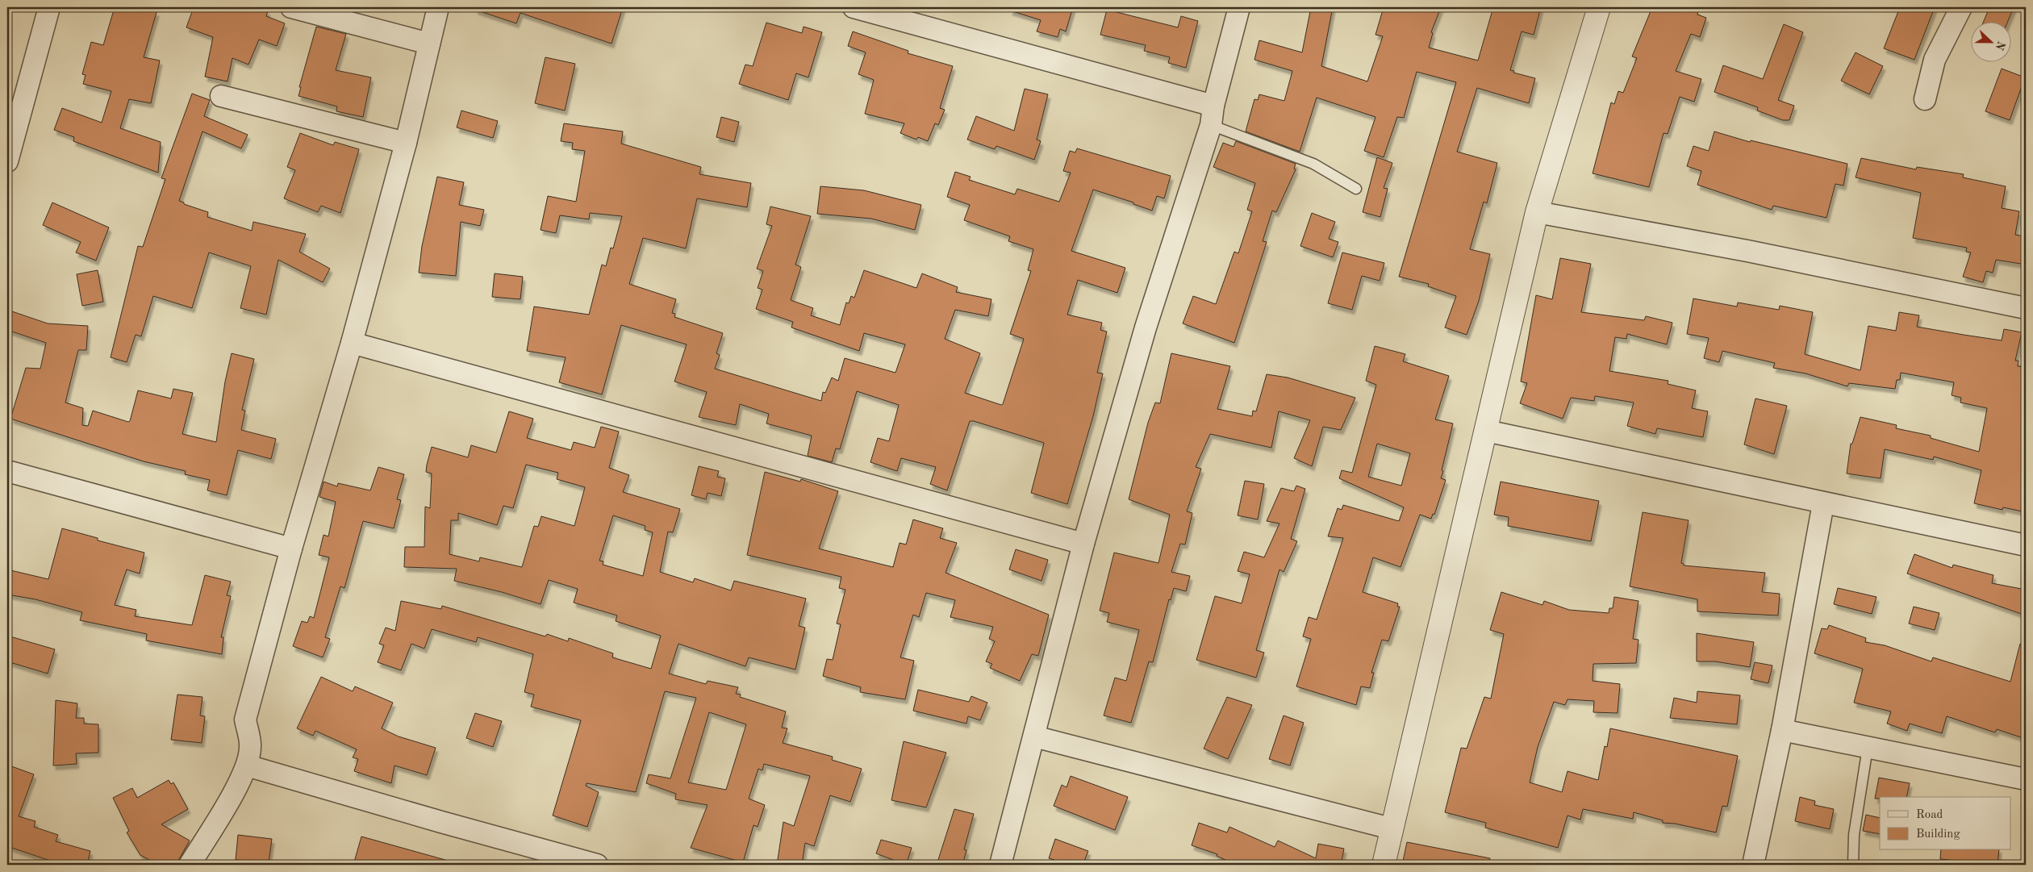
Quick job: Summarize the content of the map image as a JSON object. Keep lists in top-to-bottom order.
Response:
{
  "legend": ["Road", "Building"],
  "north": "right"
}
